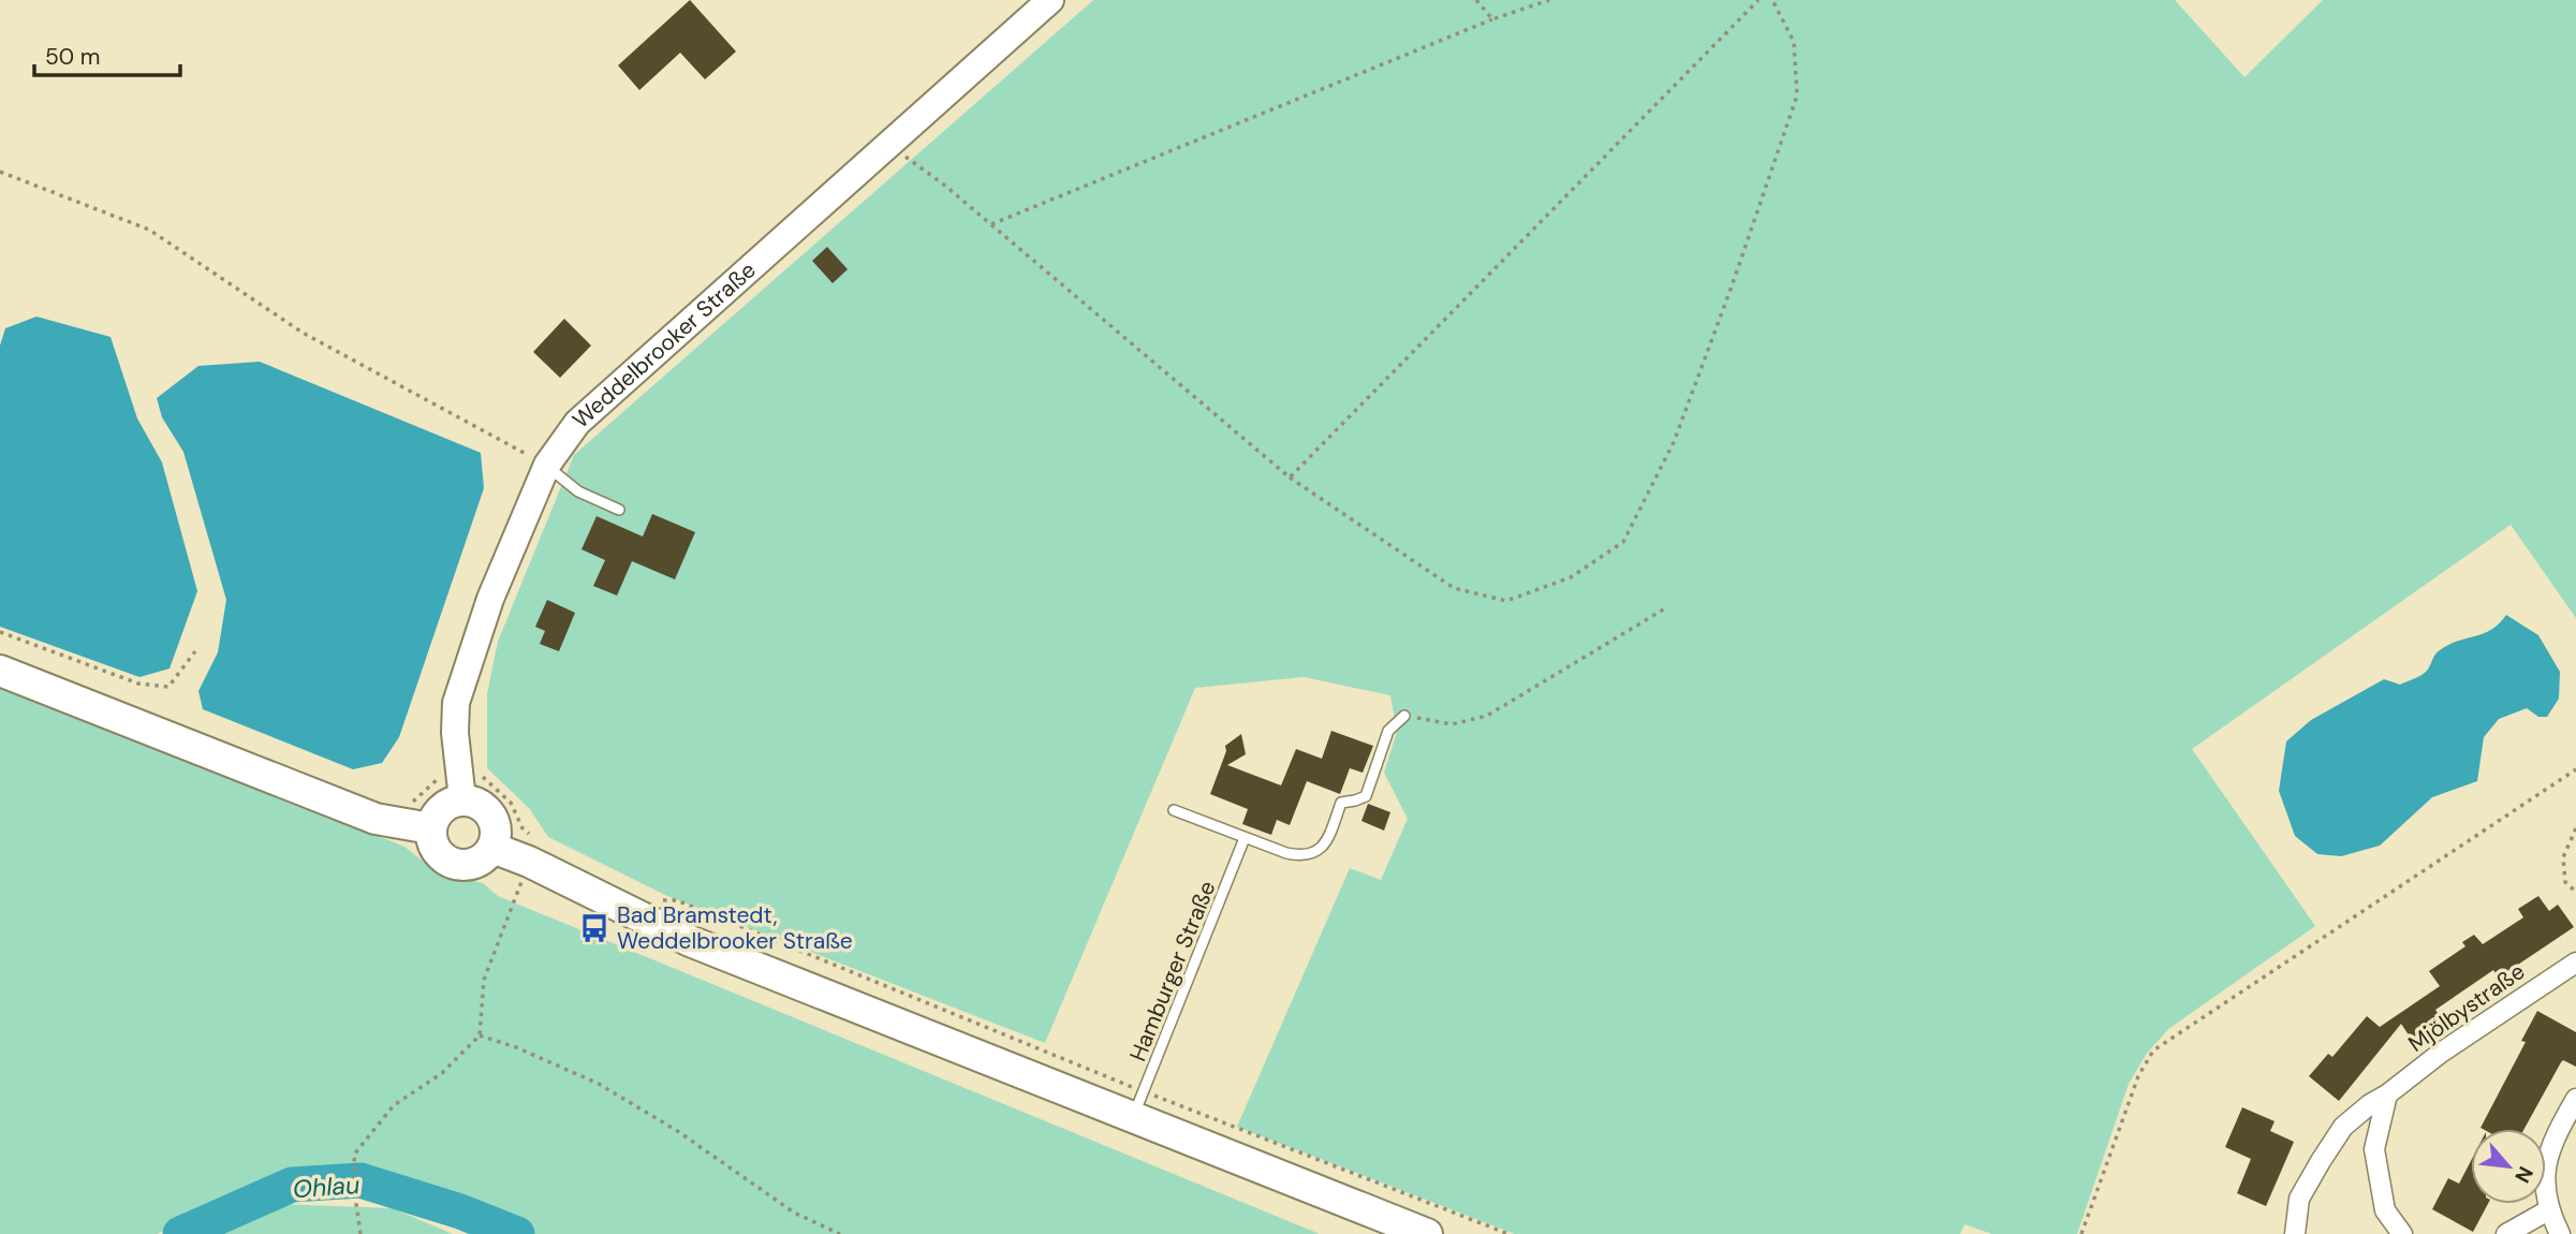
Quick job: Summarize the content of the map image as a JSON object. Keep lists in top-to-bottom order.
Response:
{
  "streets": {
    "street": ["Weddelbrooker Straße", "Mjölbystraße"],
    "lane": ["Hamburger Straße"]
  },
  "water": ["Ohlau"],
  "places": {
    "bus stop": ["Bad Bramstedt, Weddelbrooker Straße"]
  },
  "scale_bar": "50 m",
  "north": "bottom right"
}
